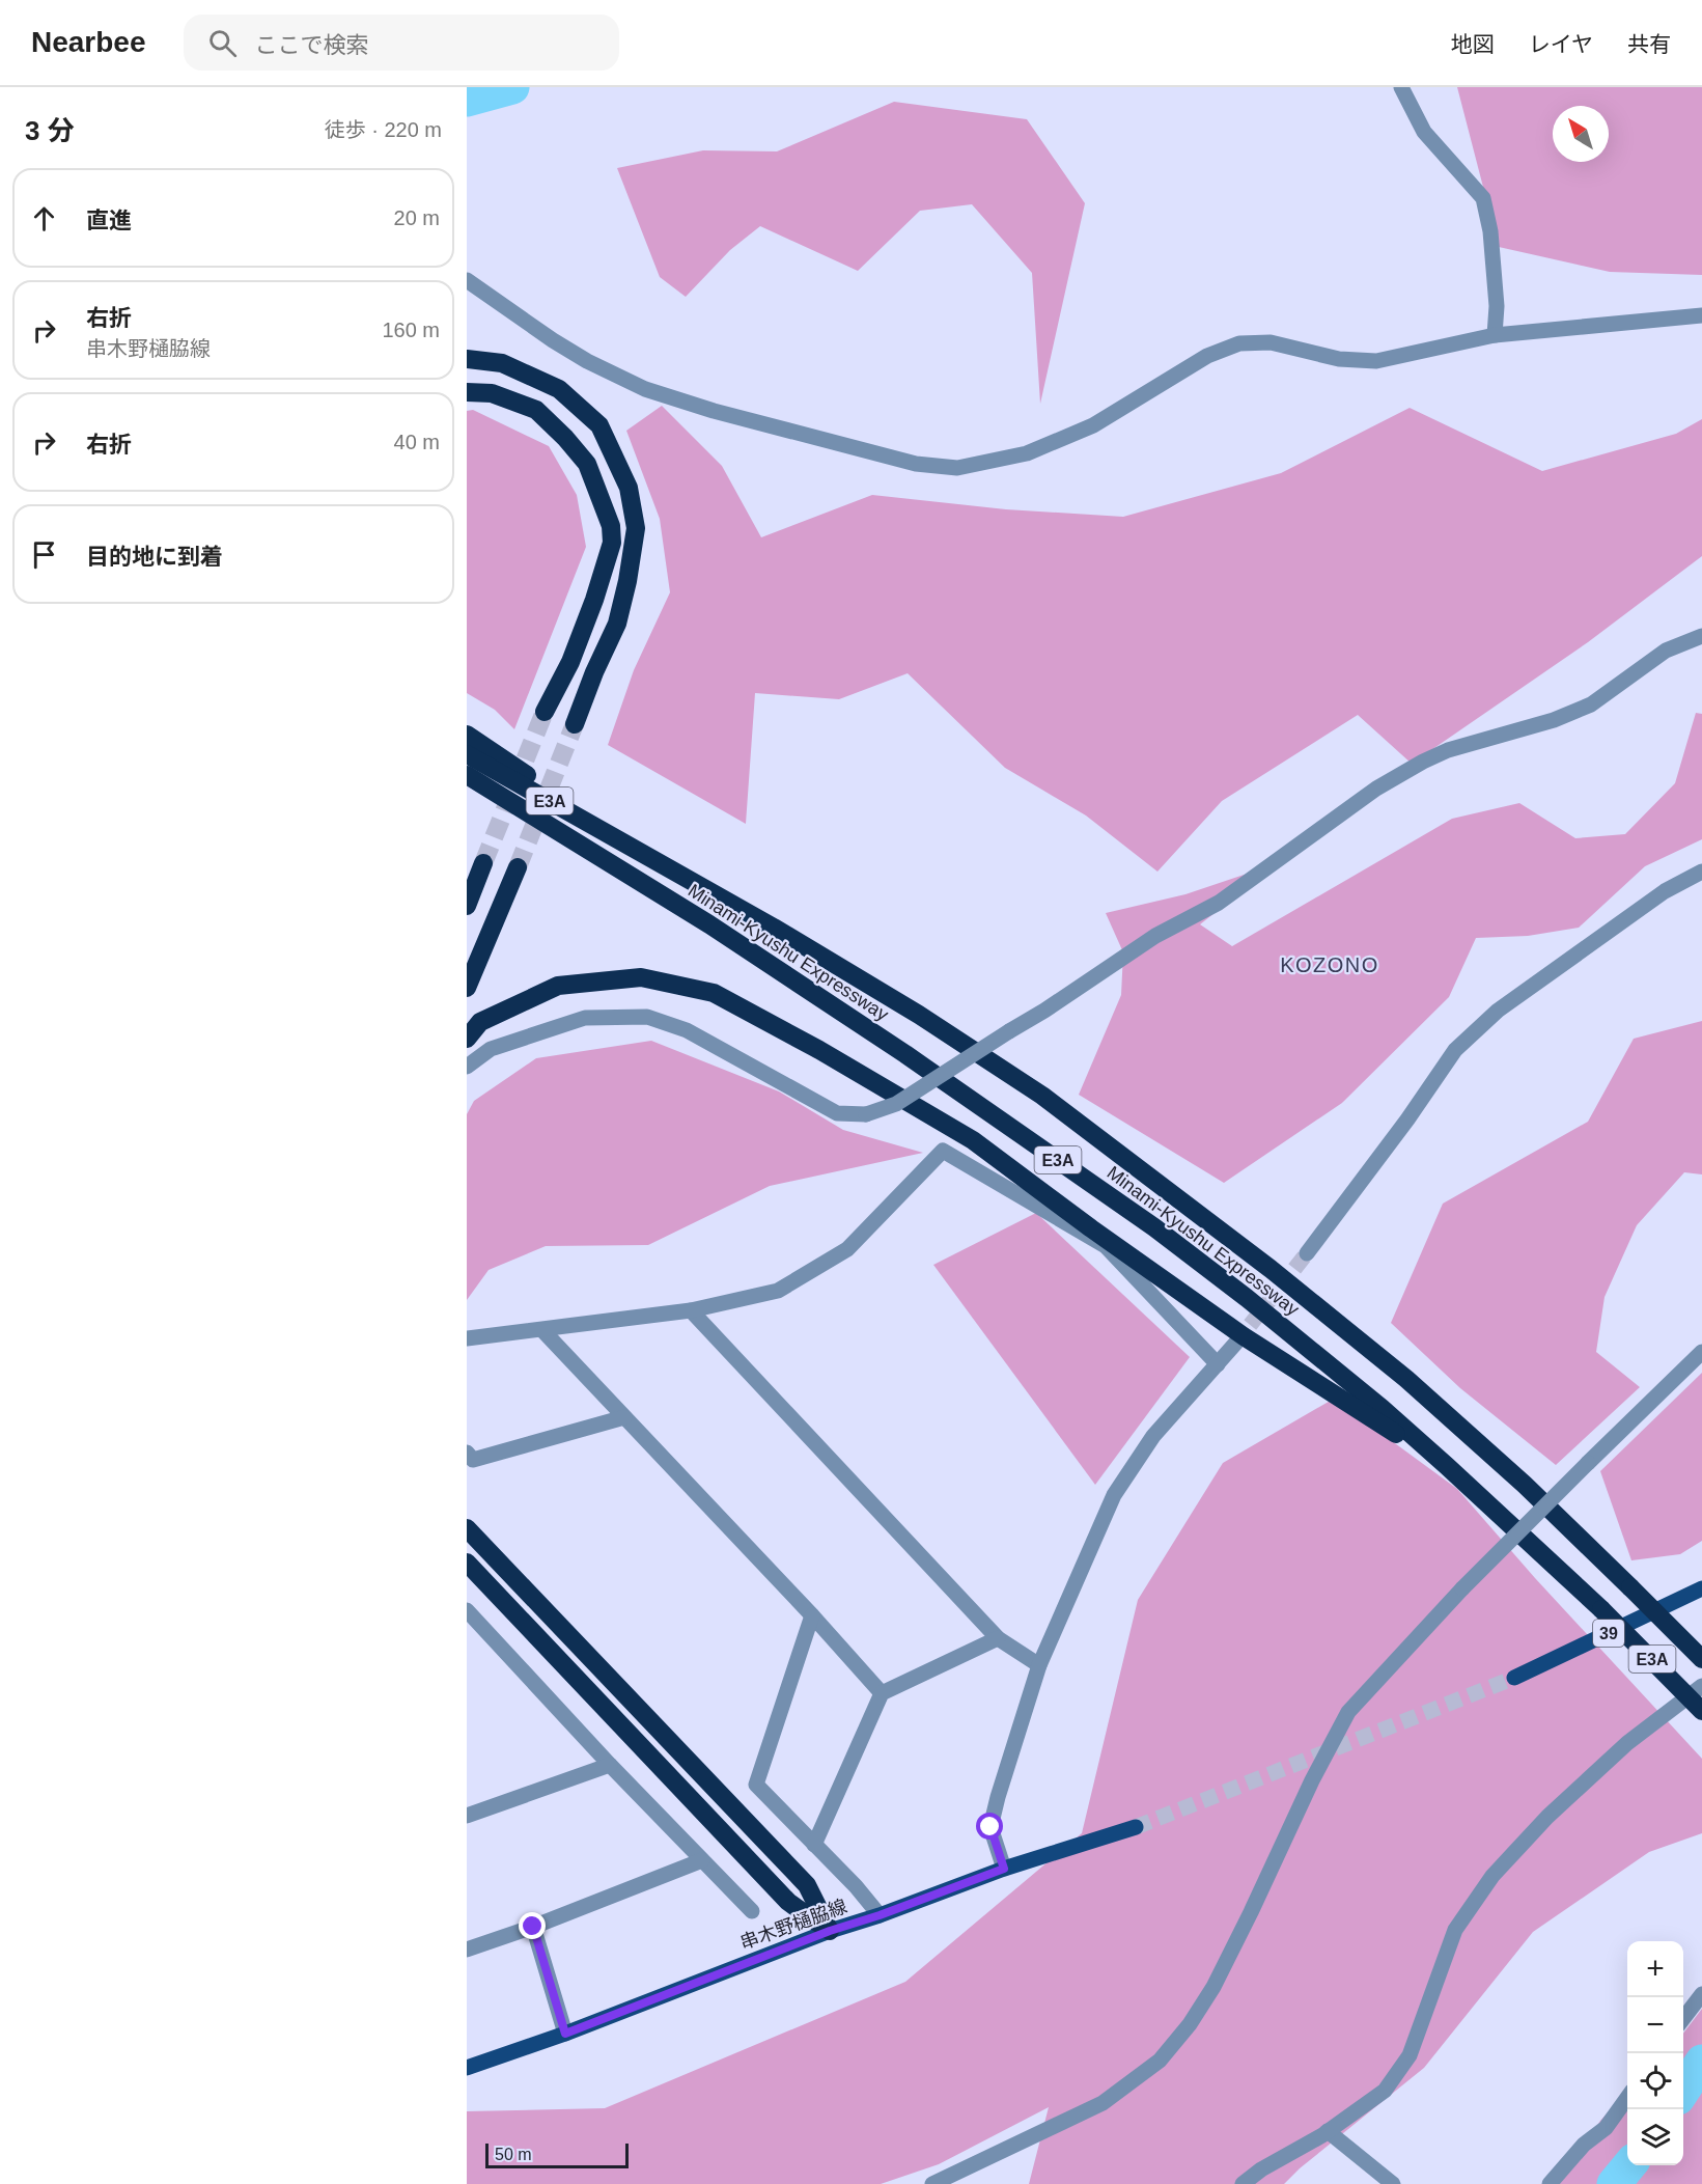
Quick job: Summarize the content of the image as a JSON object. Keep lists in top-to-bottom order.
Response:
{
  "streets": {
    "highway": ["E3A", "Minami-Kyushu Expressway"],
    "main road": ["39", "串木野樋脇線"]
  },
  "districts": ["KOZONO"],
  "scale_bar": "50 m",
  "north": "top left",
  "page": {
    "header": "Nearbee",
    "search": "ここで検索",
    "nav": ["地図", "レイヤ", "共有"],
    "heading": ["3 分", "徒歩 · 220 m"],
    "list": [
      ["直進", "20 m"],
      ["右折", "串木野樋脇線", "160 m"],
      ["右折", "40 m"],
      "目的地に到着"
    ],
    "map_buttons": ["+", "−"],
    "scale": "50 m"
  }
}
